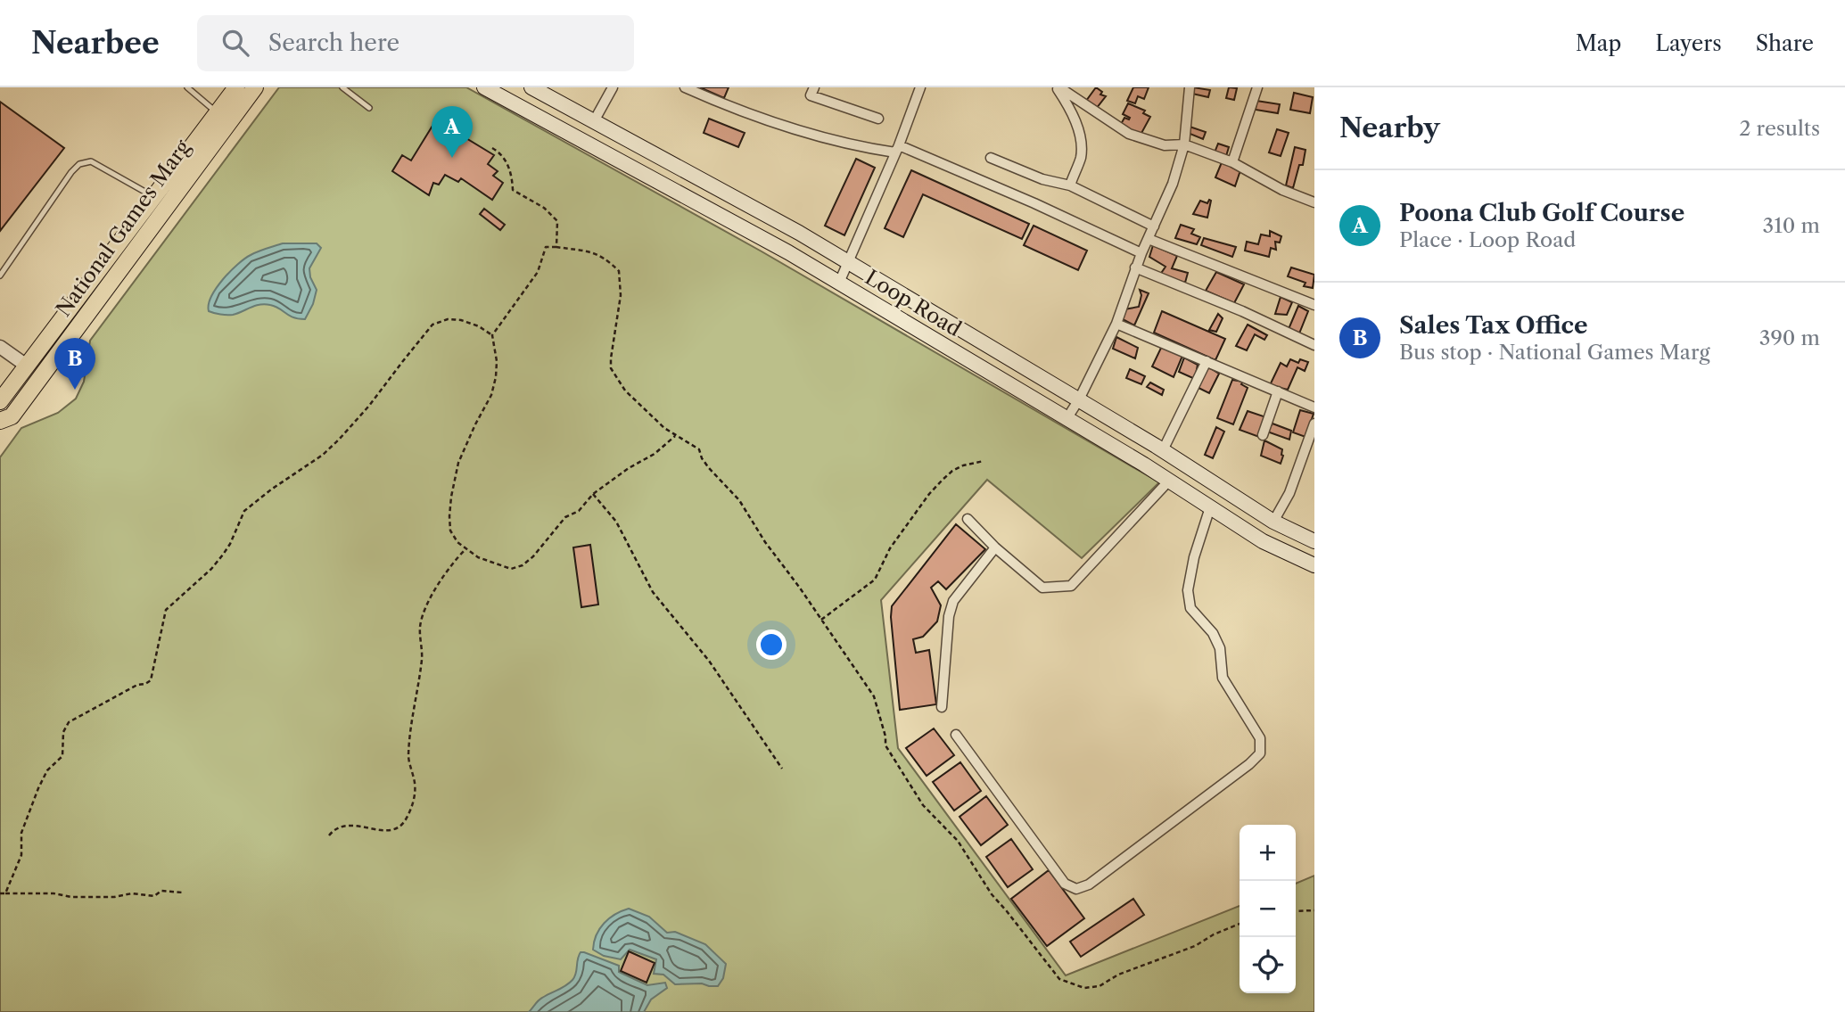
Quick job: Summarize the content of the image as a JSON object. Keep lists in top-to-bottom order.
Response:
{
  "streets": {
    "main road": ["National Games Marg", "Loop Road"]
  },
  "page": {
    "header": "Nearbee",
    "search": "Search here",
    "nav": ["Map", "Layers", "Share"],
    "heading": ["Nearby", "2 results"],
    "pins": ["A", "B"],
    "list": [
      {
        "mark": "A",
        "name": "Poona Club Golf Course",
        "note": "Place · Loop Road",
        "value": "310 m"
      },
      {
        "mark": "B",
        "name": "Sales Tax Office",
        "note": "Bus stop · National Games Marg",
        "value": "390 m"
      }
    ],
    "map_buttons": ["+", "−"]
  }
}
